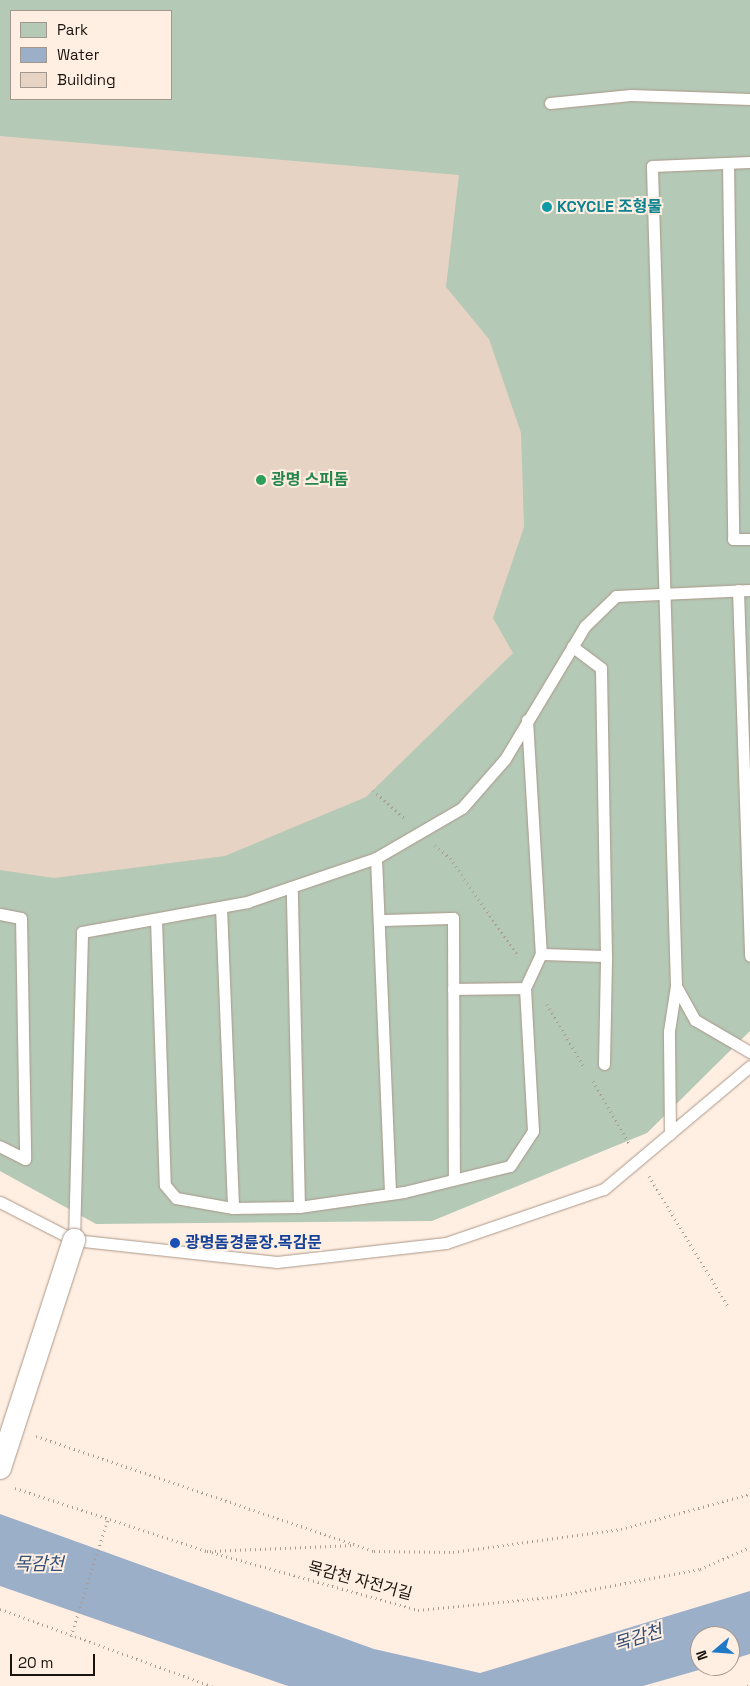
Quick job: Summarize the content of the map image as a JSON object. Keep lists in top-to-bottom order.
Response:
{
  "streets": {
    "path": ["목감천 자전거길"]
  },
  "water": ["목감천"],
  "places": ["KCYCLE 조형물", "광명 스피돔", "광명돔경륜장.목감문"],
  "legend": ["Park", "Water", "Building"],
  "scale_bar": "20 m",
  "north": "left"
}
